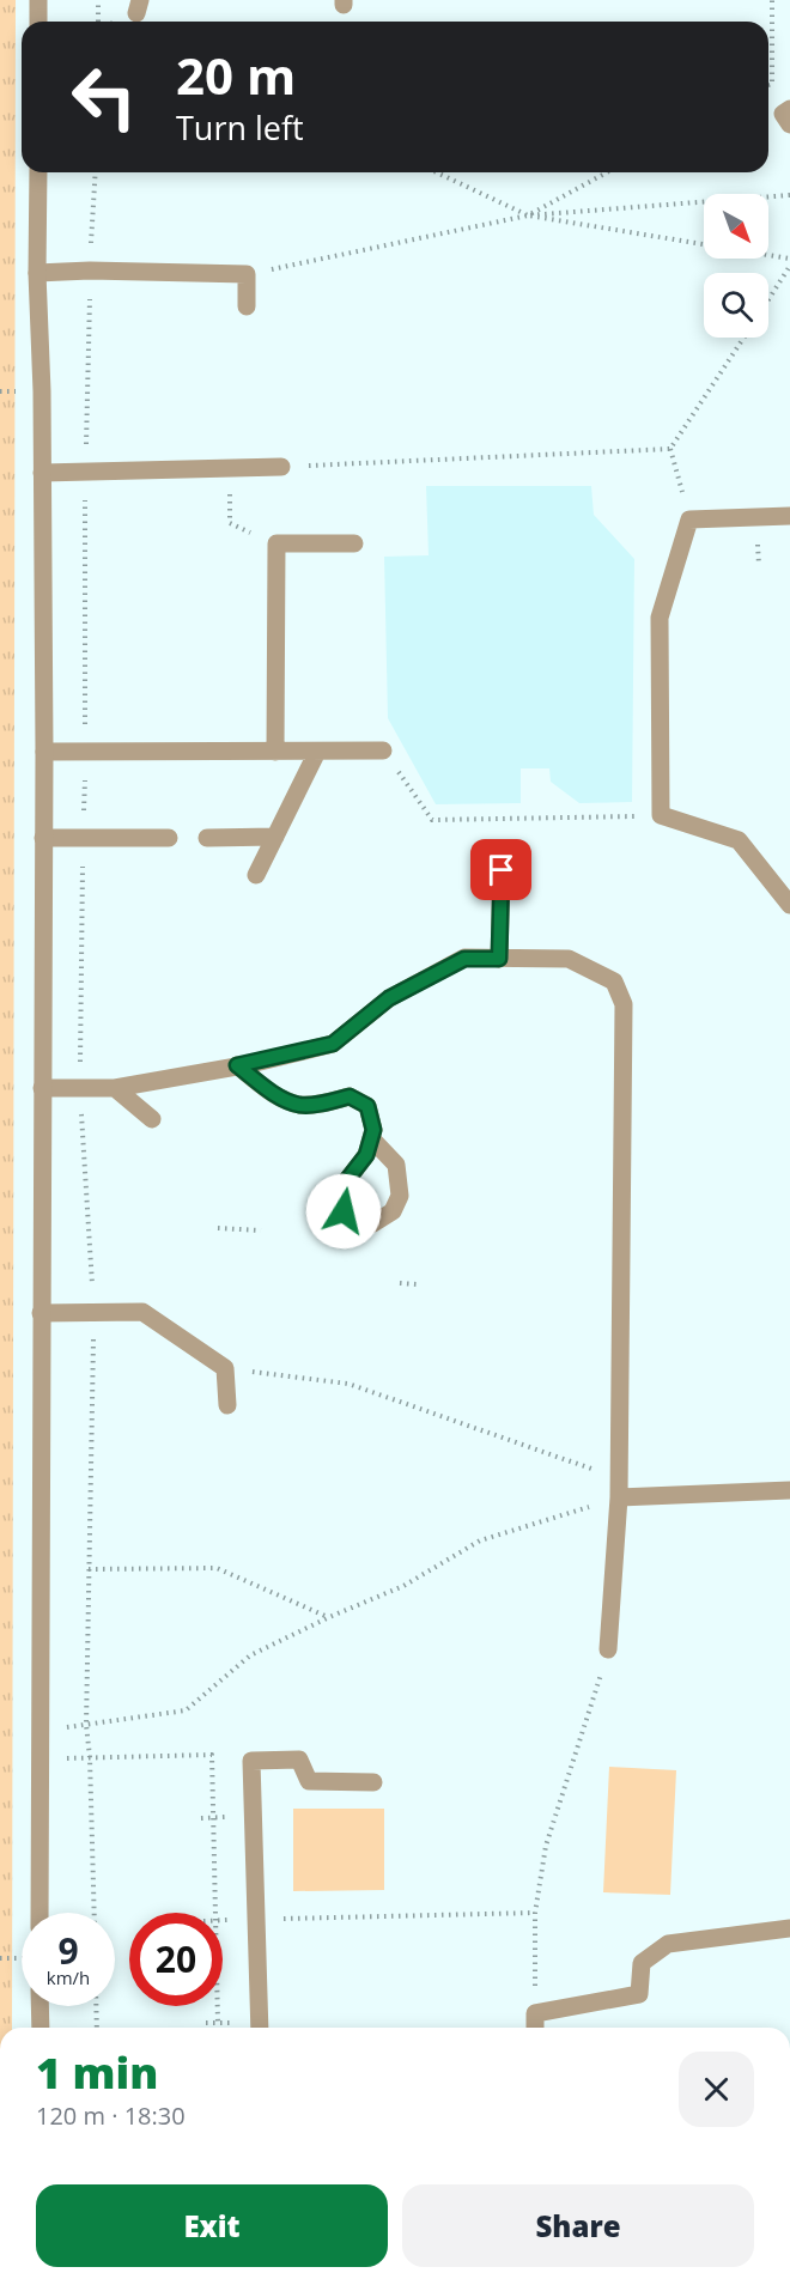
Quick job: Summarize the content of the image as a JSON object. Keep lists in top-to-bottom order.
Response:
{
  "north": "bottom right",
  "page": {
    "turn": ["20 m", "Turn left"],
    "speed": "9 km/h",
    "limit": "20",
    "heading": ["1 min", "120 m · 18:30"],
    "buttons": ["Exit", "Share"]
  }
}
